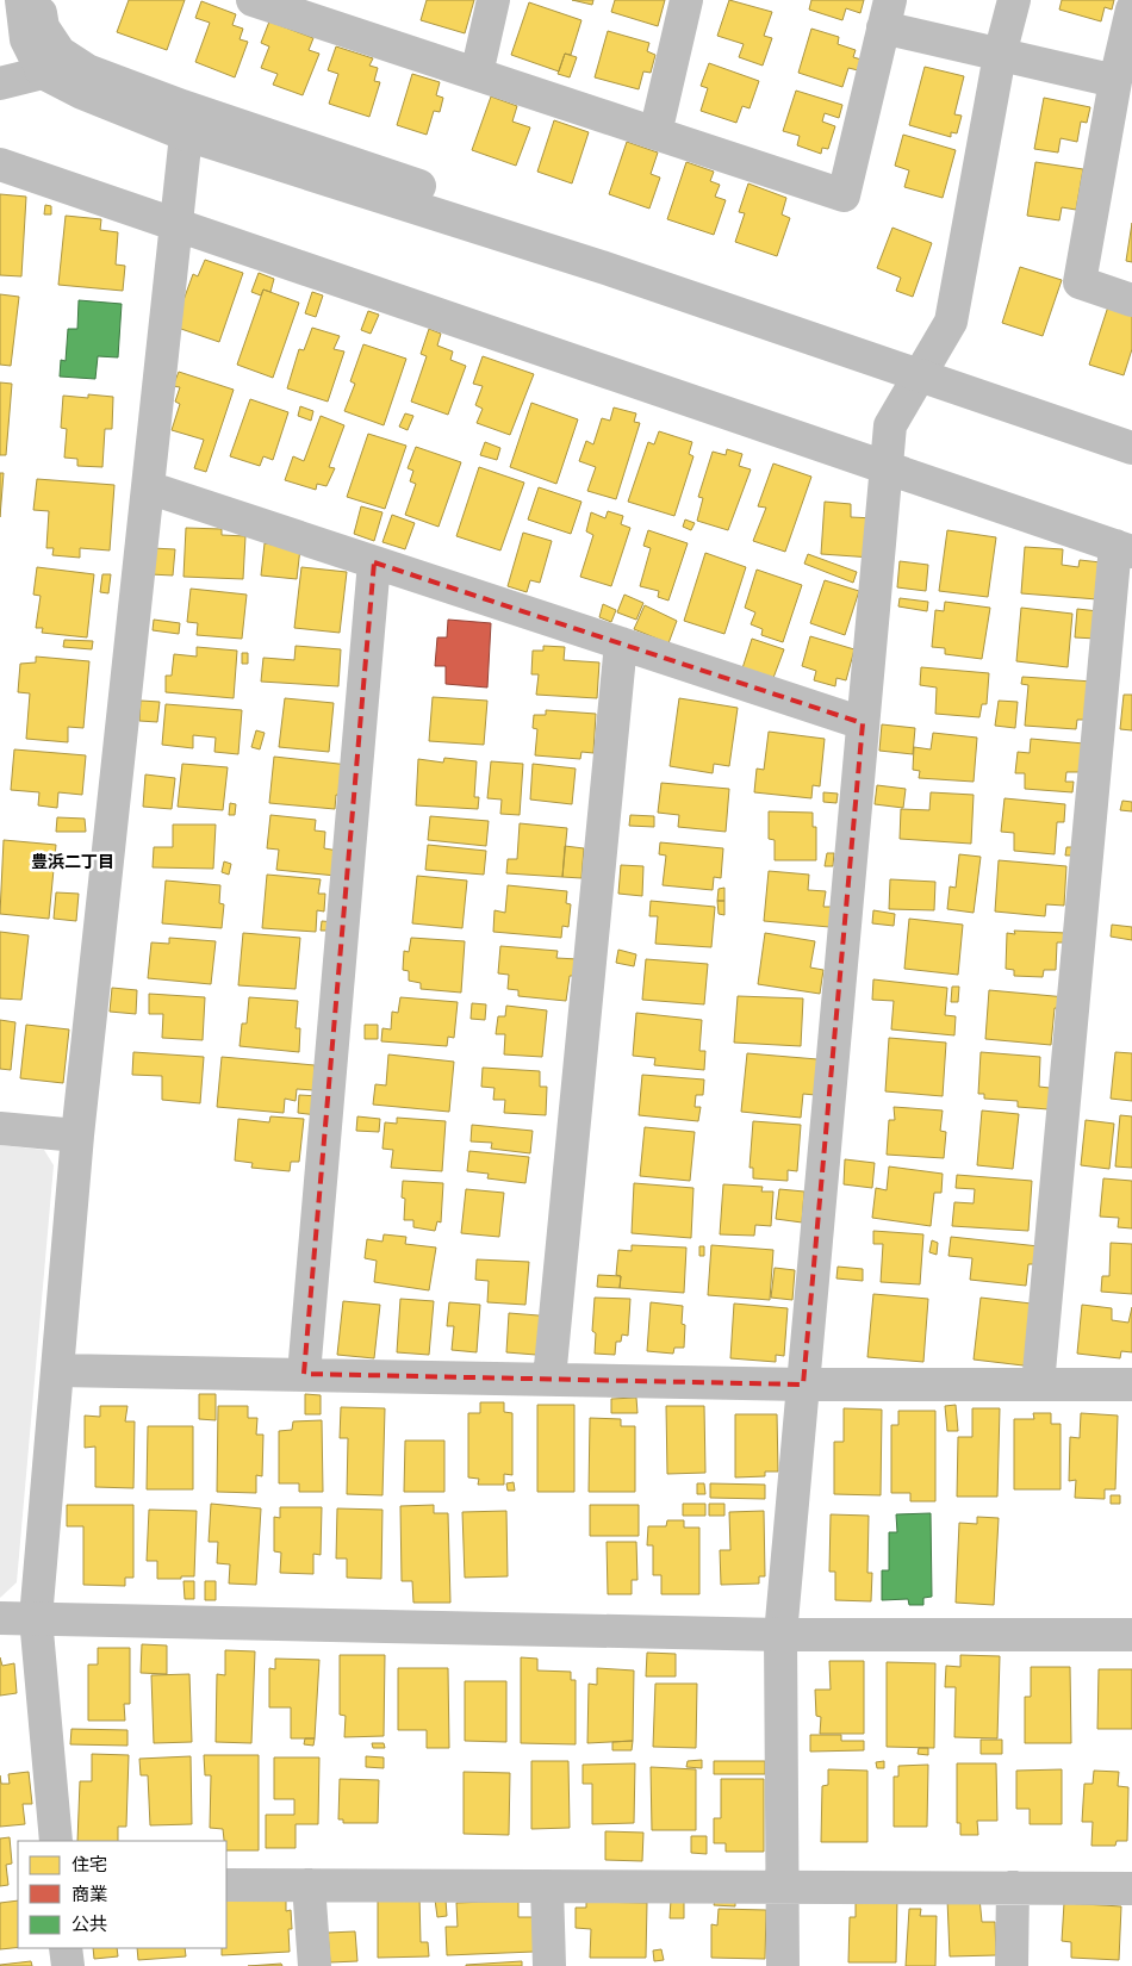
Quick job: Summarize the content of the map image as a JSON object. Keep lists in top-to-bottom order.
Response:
{
  "districts": ["豊浜二丁目"],
  "legend": ["住宅", "商業", "公共"]
}
